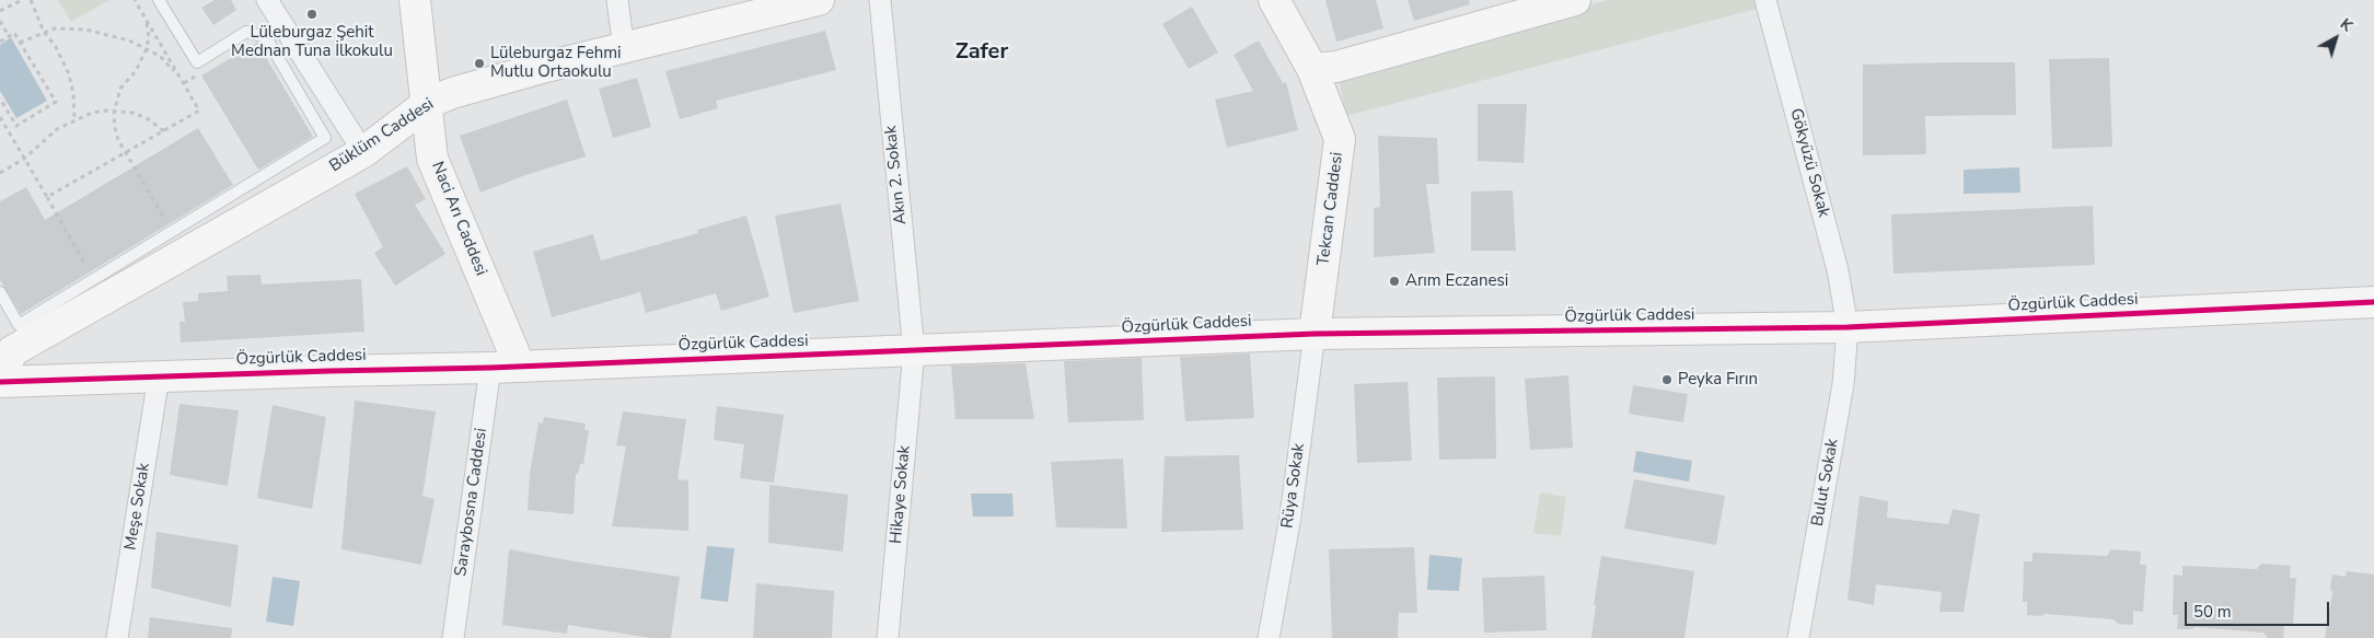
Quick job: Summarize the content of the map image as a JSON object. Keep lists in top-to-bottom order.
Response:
{
  "streets": {
    "main road": [
      "Büklüm Caddesi",
      "Tekcan Caddesi",
      "Naci Arı Caddesi",
      "Özgürlük Caddesi"
    ],
    "street": [
      "Gökyüzü Sokak",
      "Akın 2. Sokak",
      "Bulut Sokak",
      "Rüya Sokak",
      "Hikaye Sokak",
      "Saraybosna Caddesi",
      "Meşe Sokak"
    ]
  },
  "crossings": [
    ["Büklüm Caddesi", "Naci Arı Caddesi"],
    ["Büklüm Caddesi", "Özgürlük Caddesi"],
    ["Gökyüzü Sokak", "Özgürlük Caddesi"],
    ["Gökyüzü Sokak", "Bulut Sokak"],
    ["Akın 2. Sokak", "Özgürlük Caddesi"],
    ["Akın 2. Sokak", "Hikaye Sokak"],
    ["Tekcan Caddesi", "Özgürlük Caddesi"],
    ["Tekcan Caddesi", "Rüya Sokak"],
    ["Naci Arı Caddesi", "Özgürlük Caddesi"],
    ["Özgürlük Caddesi", "Bulut Sokak"],
    ["Özgürlük Caddesi", "Rüya Sokak"],
    ["Özgürlük Caddesi", "Hikaye Sokak"],
    ["Özgürlük Caddesi", "Saraybosna Caddesi"],
    ["Özgürlük Caddesi", "Meşe Sokak"]
  ],
  "districts": ["Zafer"],
  "places": [
    "Lüleburgaz Şehit Mednan Tuna İlkokulu",
    "Lüleburgaz Fehmi Mutlu Ortaokulu",
    "Arım Eczanesi",
    "Peyka Fırın"
  ],
  "scale_bar": "50 m",
  "north": "top right"
}
